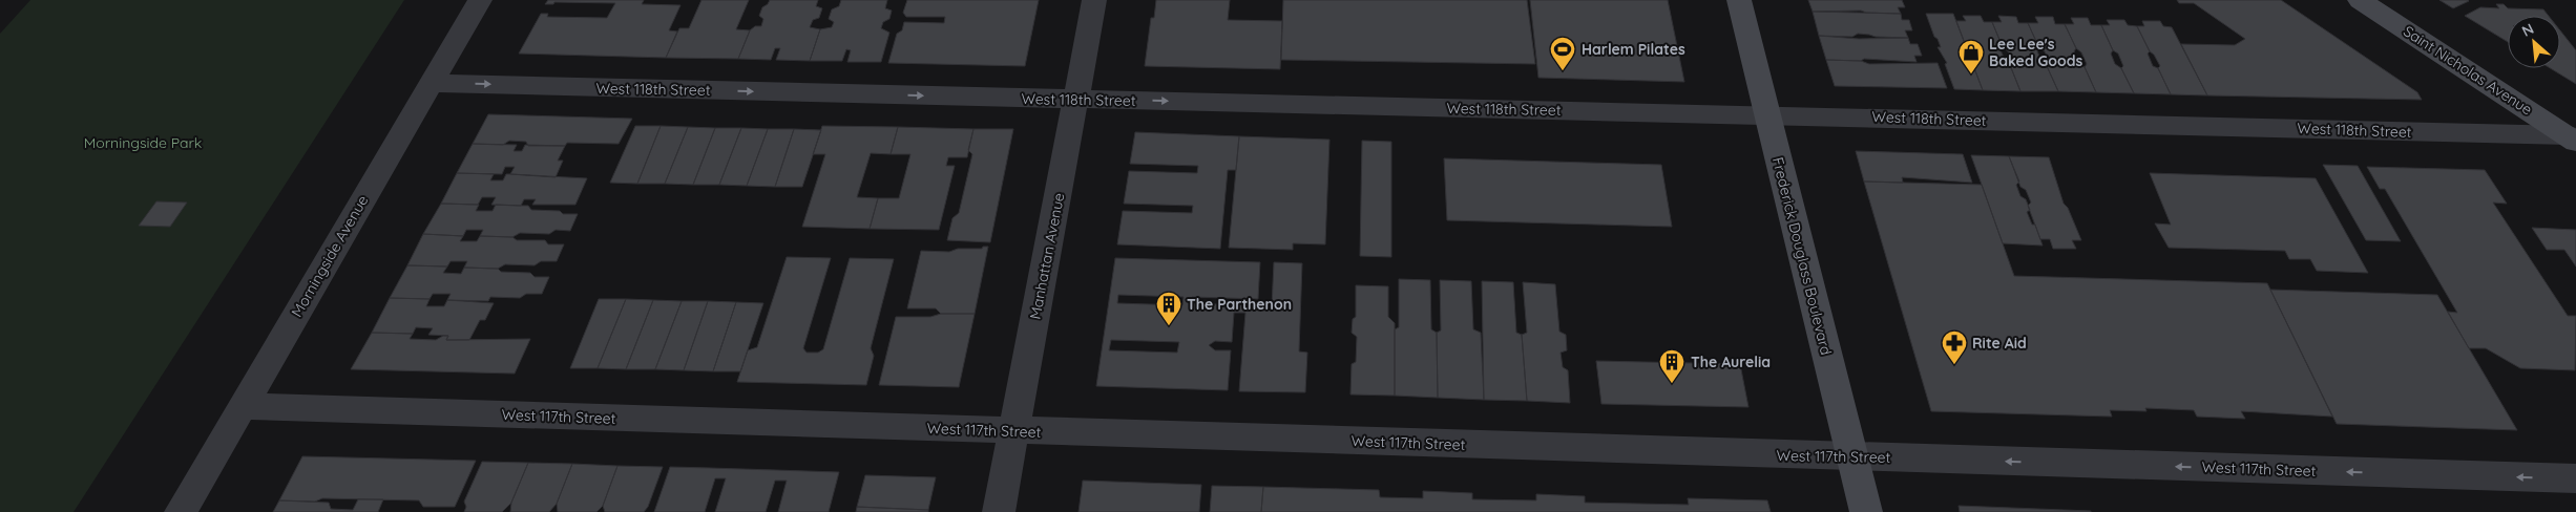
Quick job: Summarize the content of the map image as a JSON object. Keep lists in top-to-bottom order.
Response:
{
  "streets": {
    "main road": ["Saint Nicholas Avenue", "Frederick Douglass Boulevard"],
    "street": [
      "West 118th Street",
      "Morningside Avenue",
      "Manhattan Avenue",
      "West 117th Street"
    ]
  },
  "crossings": [
    ["Saint Nicholas Avenue", "West 118th Street"],
    ["West 118th Street", "Morningside Avenue"],
    ["West 118th Street", "Manhattan Avenue"],
    ["West 118th Street", "Frederick Douglass Boulevard"],
    ["Morningside Avenue", "West 117th Street"],
    ["Manhattan Avenue", "West 117th Street"],
    ["Frederick Douglass Boulevard", "West 117th Street"]
  ],
  "one_way": ["West 118th Street"],
  "parks": ["Morningside Park"],
  "places": {
    "sports": ["Harlem Pilates"],
    "shop": ["Lee Lee's Baked Goods"],
    "building": ["The Parthenon", "The Aurelia"],
    "pharmacy": ["Rite Aid"]
  },
  "north": "top left"
}
